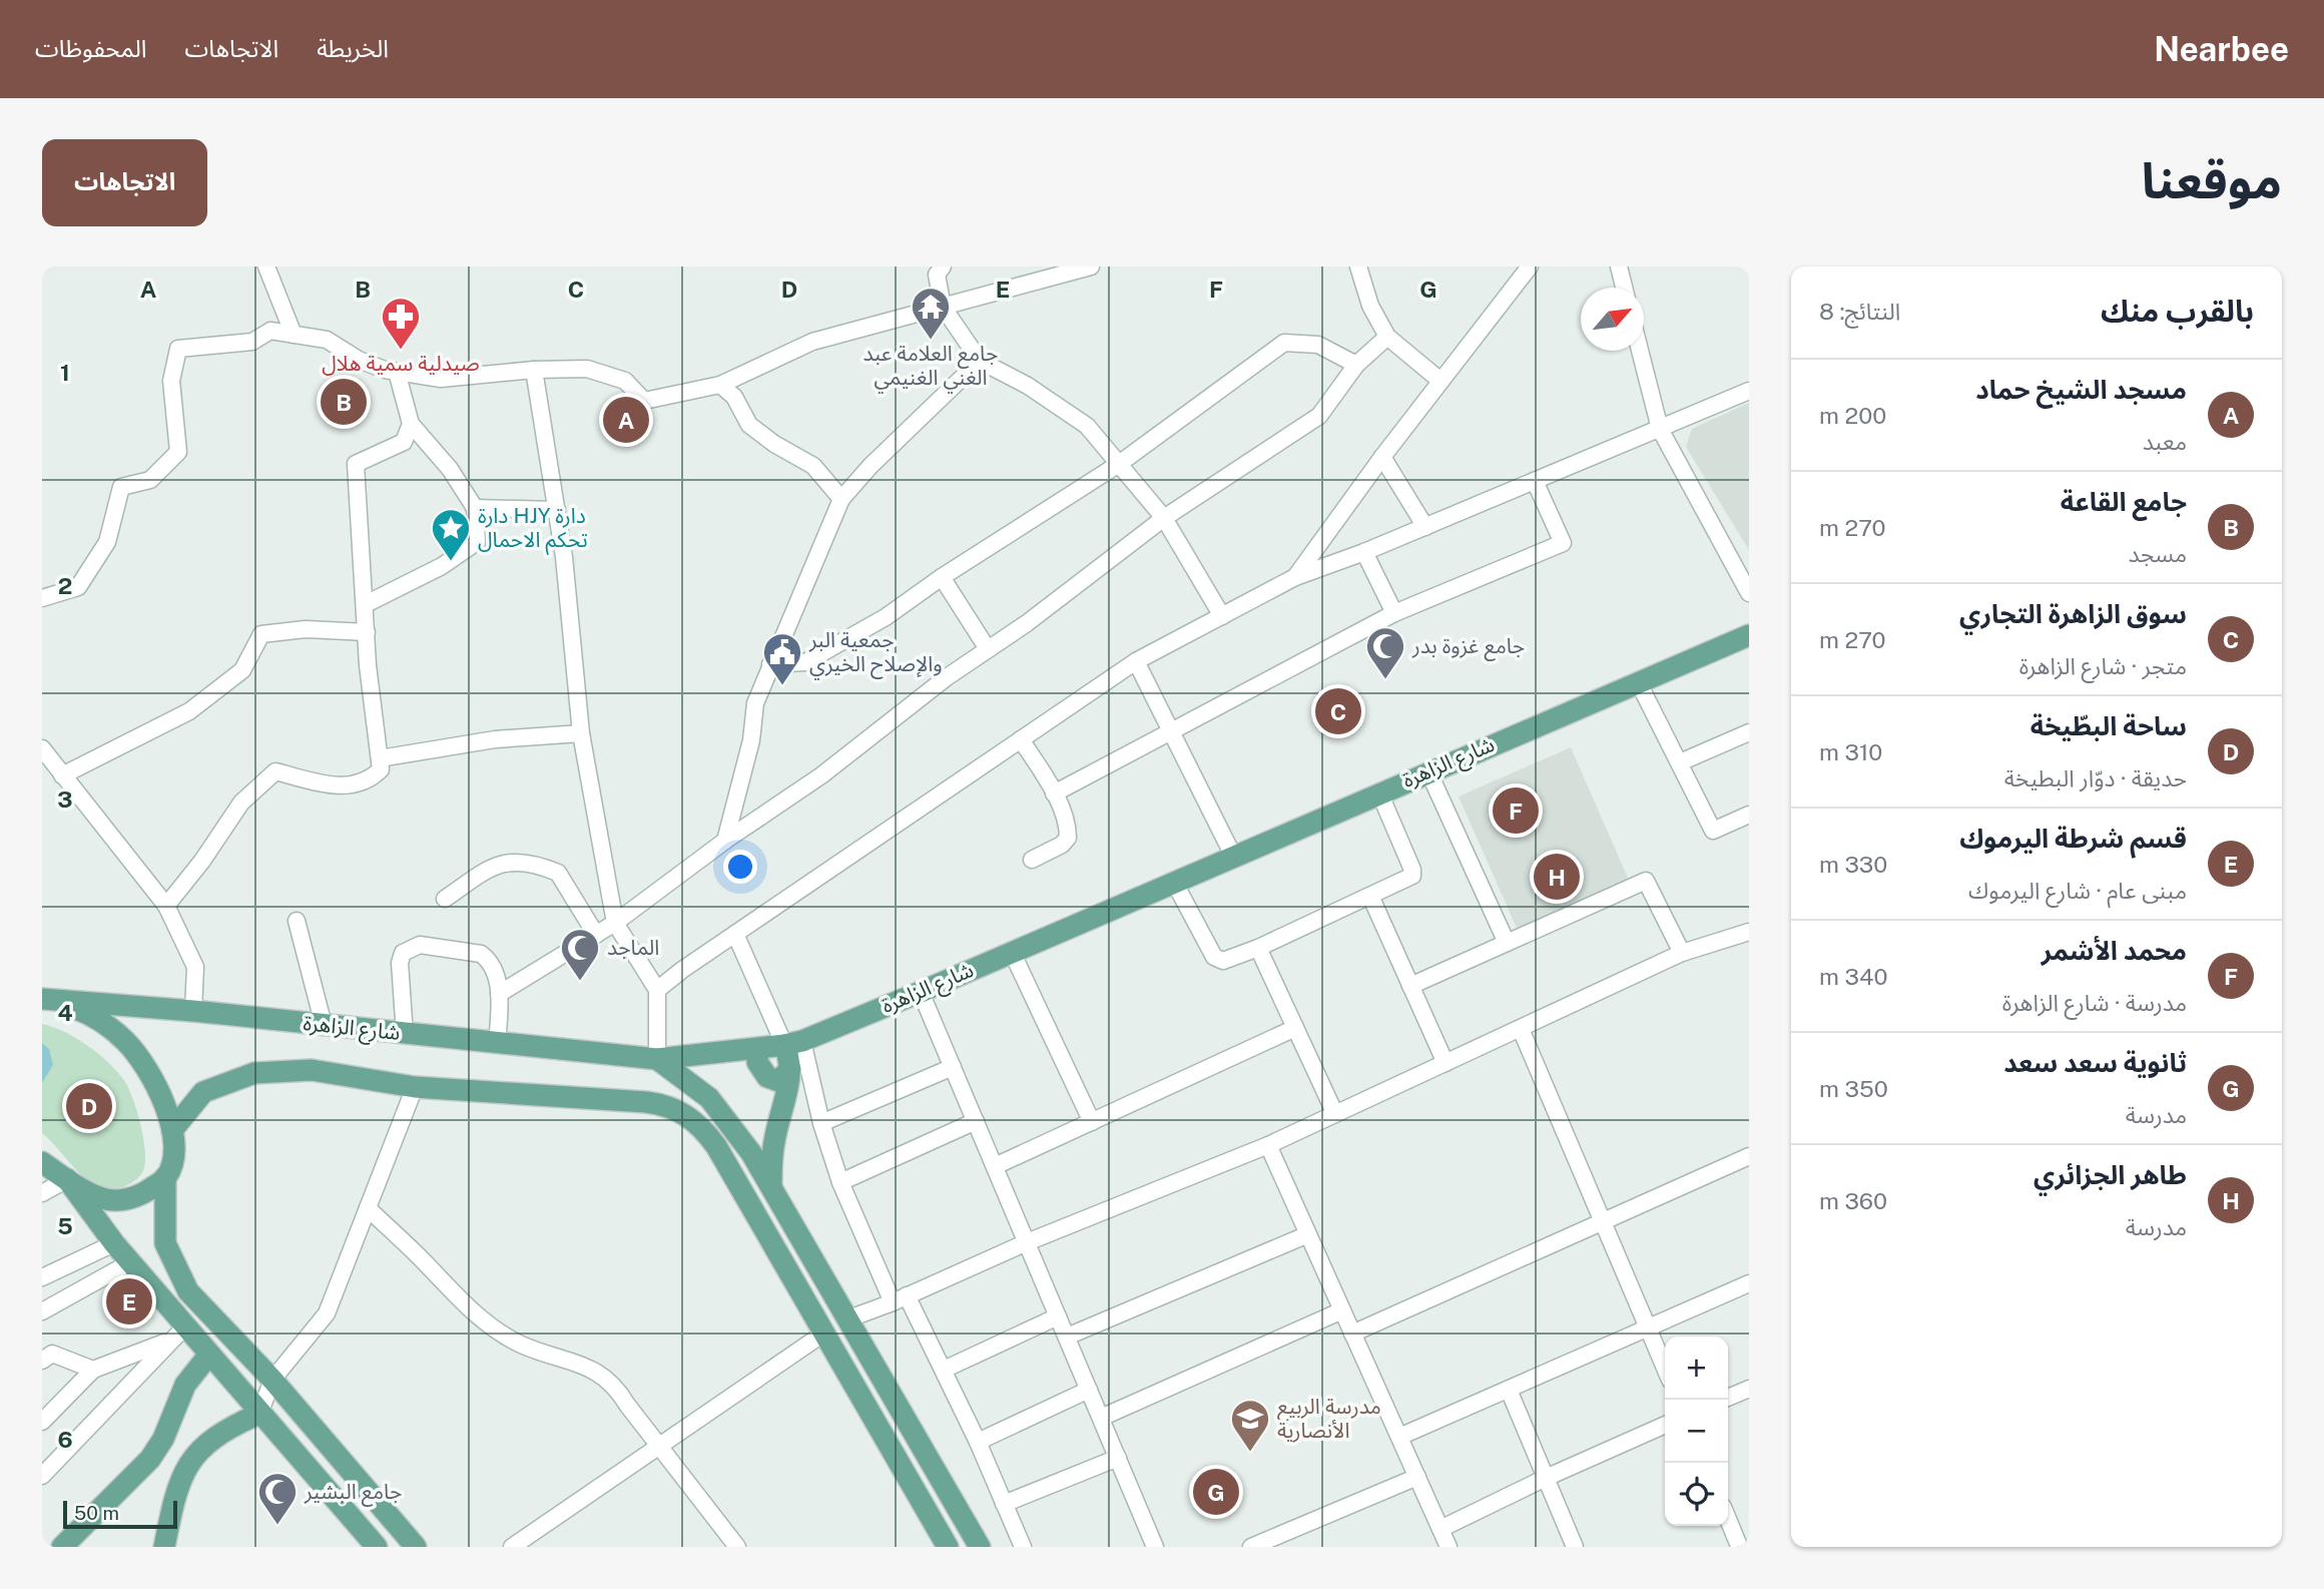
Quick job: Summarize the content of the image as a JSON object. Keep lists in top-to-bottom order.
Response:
{
  "streets": {
    "main road": ["شارع الزاهرة"]
  },
  "places": {
    "temple": ["جامع العلامة عبد الغني الغنيمي"],
    "pharmacy": ["صيدلية سمية هلال"],
    "place": ["دارة HJY دارة تحكم الاحمال"],
    "mosque": ["جامع غزوة بدر", "الماجد", "جامع البشير"],
    "public building": ["جمعية البر والإصلاح الخيري"],
    "school or university": ["مدرسة الربيع الأنصارية"]
  },
  "scale_bar": "50 m",
  "north": "top right",
  "page": {
    "header": "Nearbee",
    "nav": ["الخريطة", "الاتجاهات", "المحفوظات"],
    "title": "موقعنا",
    "buttons": "الاتجاهات",
    "heading": ["بالقرب منك", "النتائج: 8"],
    "list": [
      {
        "mark": "A",
        "name": "مسجد الشيخ حماد",
        "note": "معبد",
        "value": "200 m"
      },
      {
        "mark": "B",
        "name": "جامع القاعة",
        "note": "مسجد",
        "value": "270 m"
      },
      {
        "mark": "C",
        "name": "سوق الزاهرة التجاري",
        "note": "متجر · شارع الزاهرة",
        "value": "270 m"
      },
      {
        "mark": "D",
        "name": "ساحة البطّيخة",
        "note": "حديقة · دوّار البطيخة",
        "value": "310 m"
      },
      {
        "mark": "E",
        "name": "قسم شرطة اليرموك",
        "note": "مبنى عام · شارع اليرموك",
        "value": "330 m"
      },
      {
        "mark": "F",
        "name": "محمد الأشمر",
        "note": "مدرسة · شارع الزاهرة",
        "value": "340 m"
      },
      {
        "mark": "G",
        "name": "ثانوية سعد سعد",
        "note": "مدرسة",
        "value": "350 m"
      },
      {
        "mark": "H",
        "name": "طاهر الجزائري",
        "note": "مدرسة",
        "value": "360 m"
      }
    ],
    "pins": [
      "B",
      "A",
      "C",
      "F",
      "H",
      "D",
      "E",
      "G"
    ],
    "map_buttons": ["+", "−"],
    "scale": "50 m"
  },
  "grid": {
    "columns": [
      "A",
      "B",
      "C",
      "D",
      "E",
      "F",
      "G"
    ],
    "rows": [
      "1",
      "2",
      "3",
      "4",
      "5",
      "6"
    ]
  }
}
